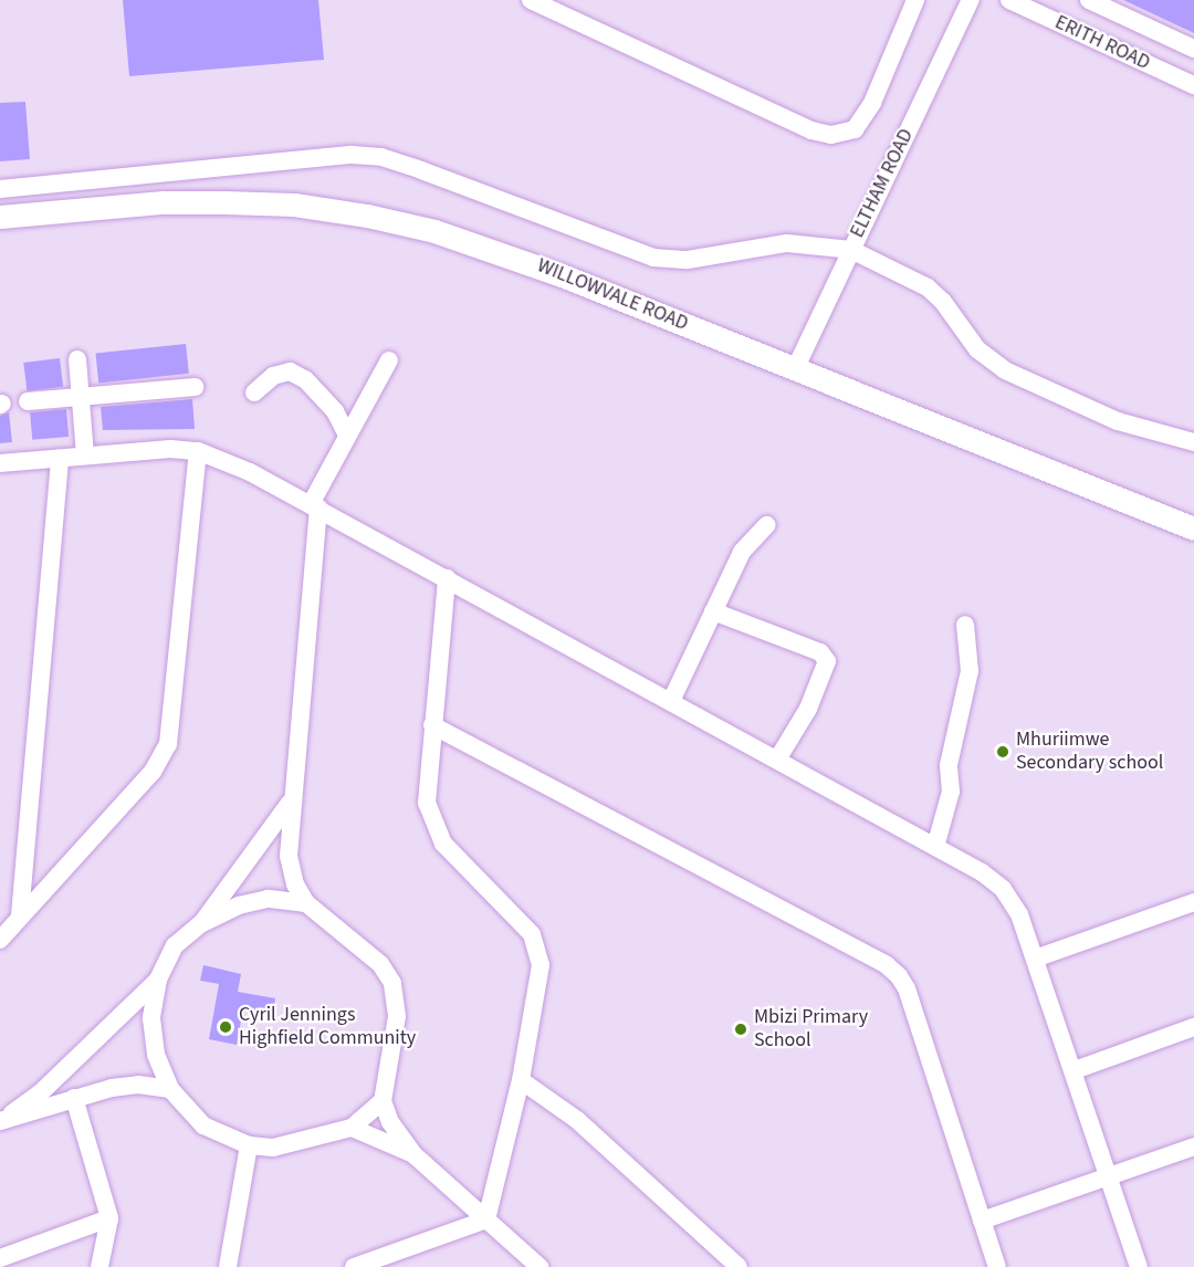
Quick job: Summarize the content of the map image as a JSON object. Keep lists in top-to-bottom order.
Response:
{
  "streets": {
    "main road": ["WILLOWVALE ROAD"],
    "street": ["ERITH ROAD", "ELTHAM ROAD"]
  },
  "crossings": [
    ["ELTHAM ROAD", "WILLOWVALE ROAD"]
  ],
  "places": ["Mhuriimwe Secondary school", "Cyril Jennings Highfield Community", "Mbizi Primary School"]
}
